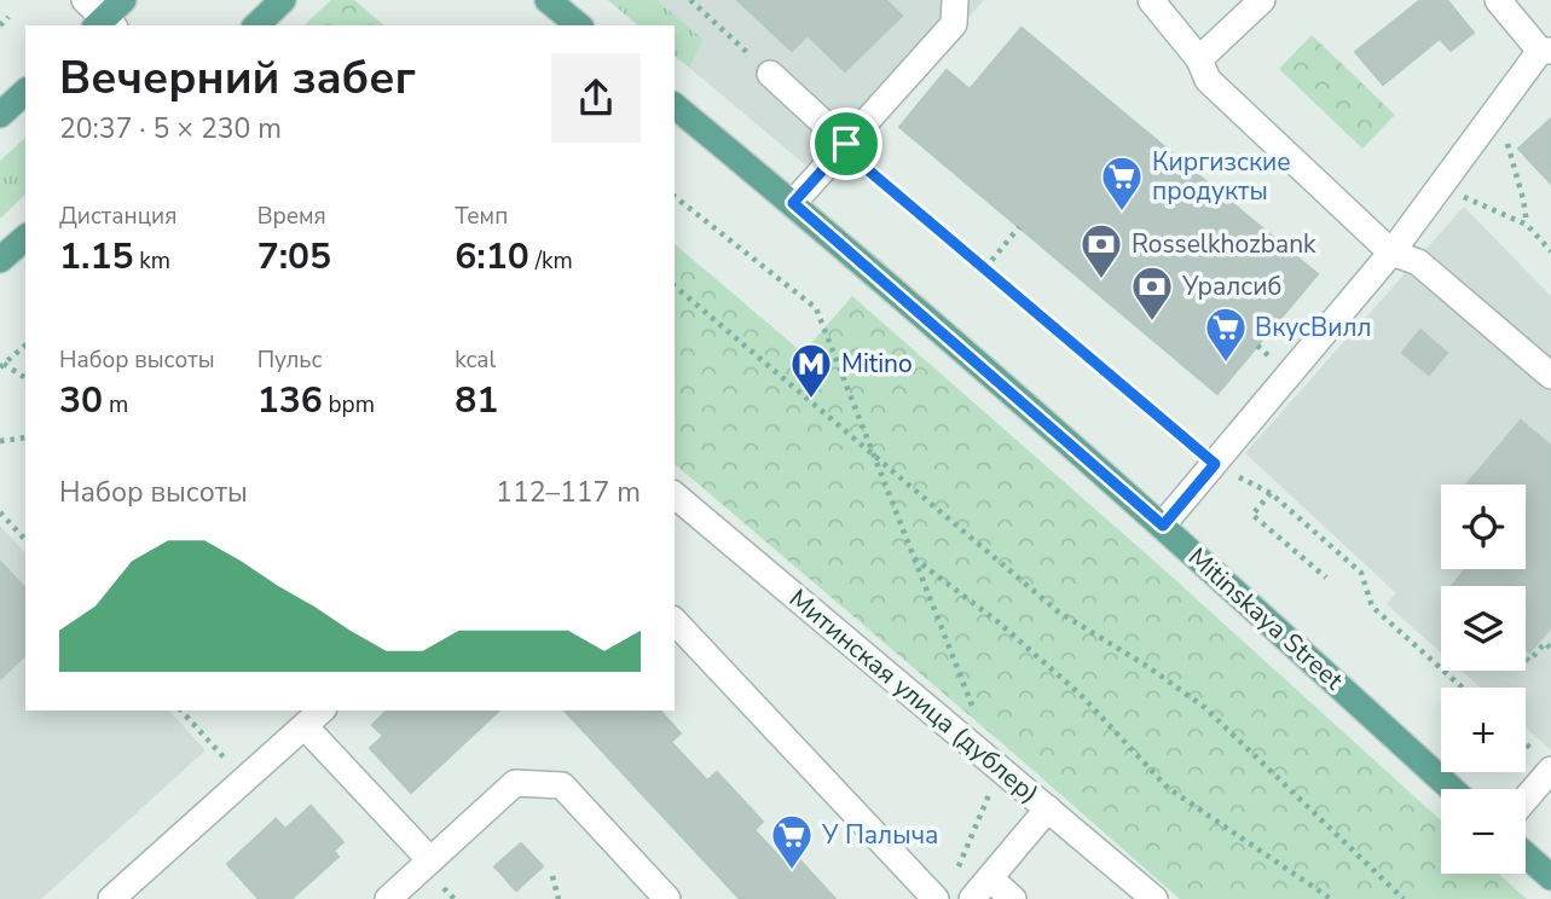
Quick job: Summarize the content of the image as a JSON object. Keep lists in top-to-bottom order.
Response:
{
  "streets": {
    "main road": ["Mitinskaya Street"],
    "street": ["Митинская улица (дублер)"]
  },
  "places": {
    "supermarket": ["Киргизские продукты", "ВкусВилл", "У Палыча"],
    "bank": ["Rosselkhozbank", "Уралсиб"],
    "metro station": ["Mitino"]
  },
  "page": {
    "heading": ["Вечерний забег", "20:37 · 5 × 230 m"],
    "stats": [
      ["Дистанция", "1.15 km"],
      ["Время", "7:05"],
      ["Темп", "6:10 /km"],
      ["Набор высоты", "30 m"],
      ["Пульс", "136 bpm"],
      ["kcal", "81"]
    ],
    "chart": ["Набор высоты", "112–117 m"],
    "map_buttons": ["+", "−"]
  }
}
